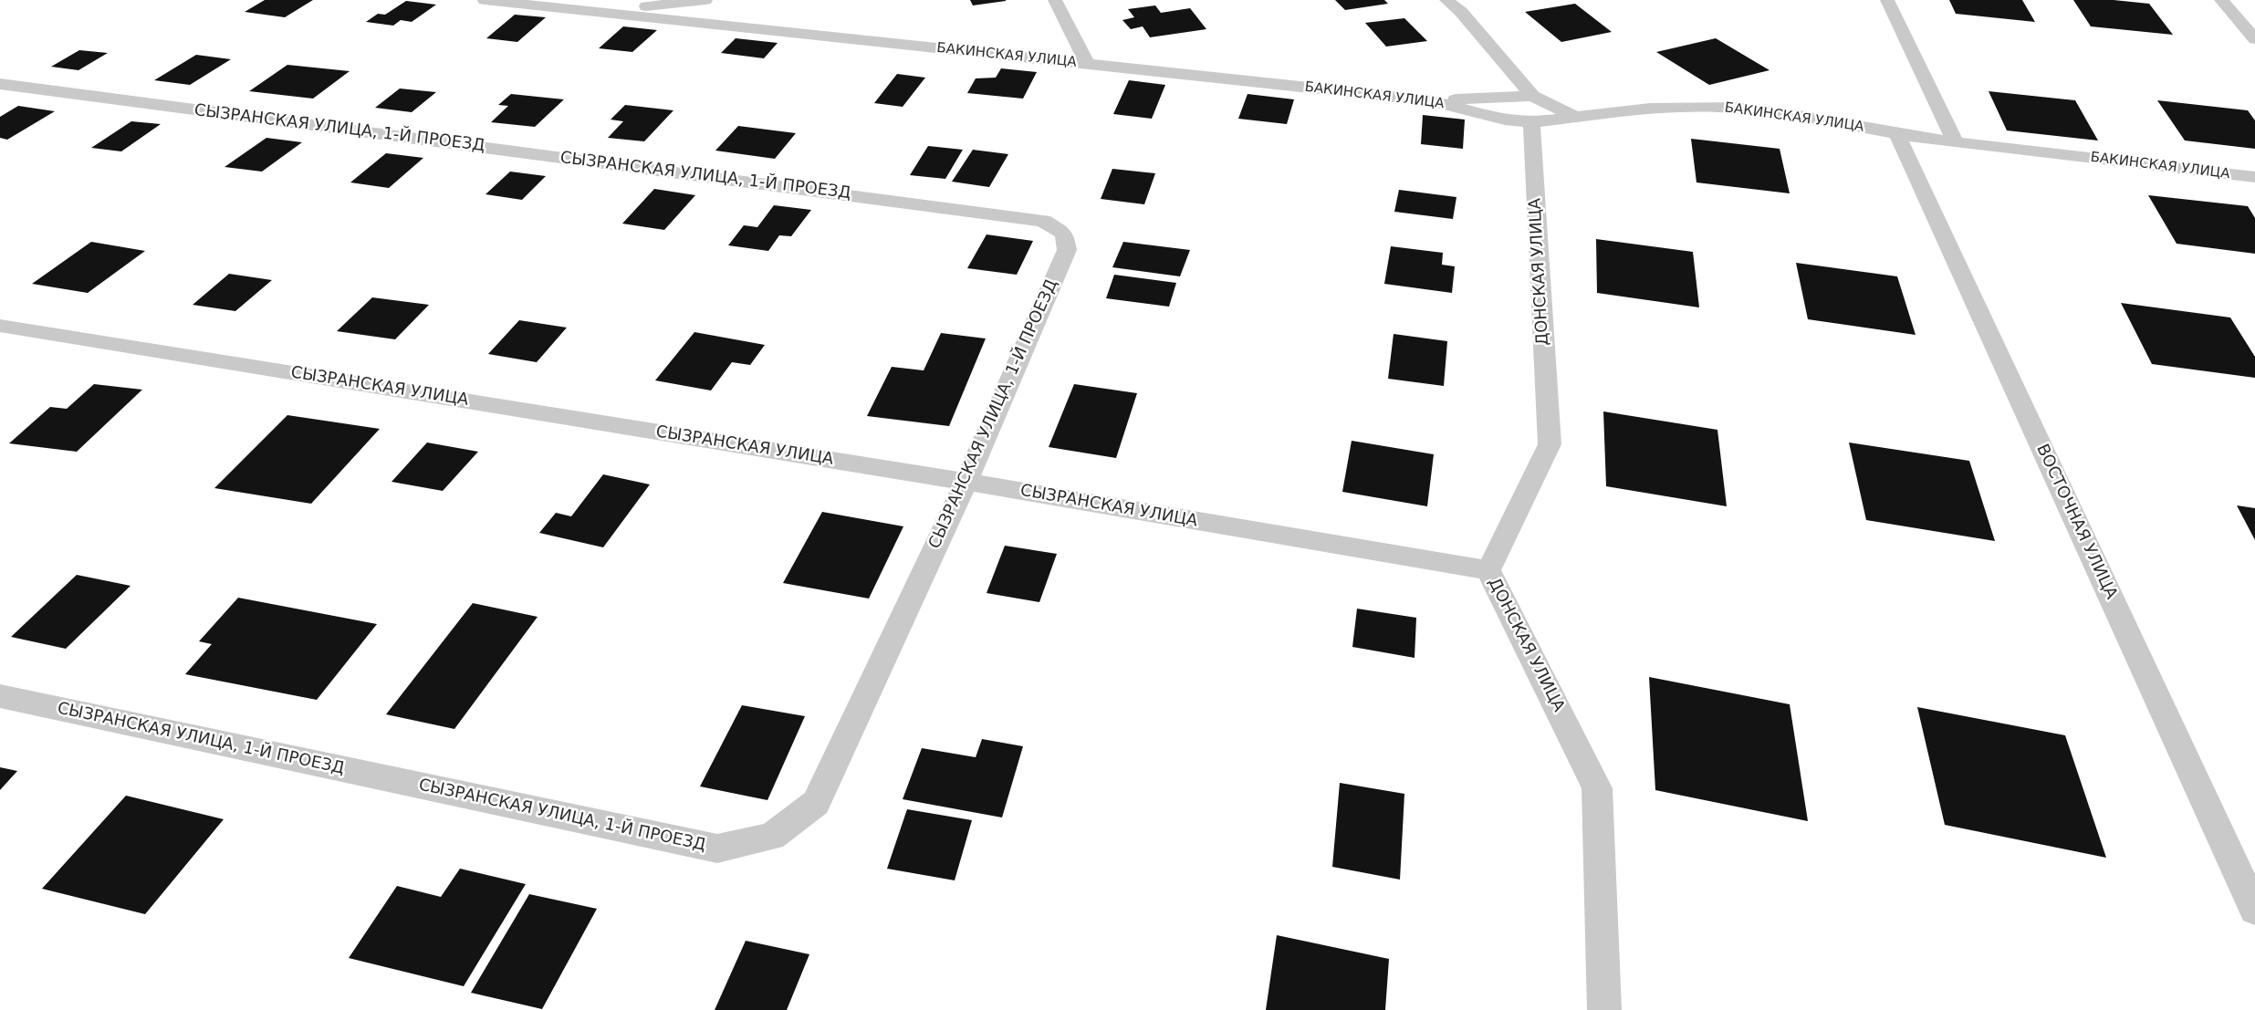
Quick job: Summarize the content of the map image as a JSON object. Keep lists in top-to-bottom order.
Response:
{
  "streets": {
    "street": [
      "БАКИНСКАЯ УЛИЦА",
      "СЫЗРАНСКАЯ УЛИЦА, 1-Й ПРОЕЗД",
      "ДОНСКАЯ УЛИЦА",
      "СЫЗРАНСКАЯ УЛИЦА",
      "ВОСТОЧНАЯ УЛИЦА"
    ]
  },
  "crossings": [
    ["БАКИНСКАЯ УЛИЦА", "ДОНСКАЯ УЛИЦА"],
    ["БАКИНСКАЯ УЛИЦА", "ВОСТОЧНАЯ УЛИЦА"],
    ["СЫЗРАНСКАЯ УЛИЦА, 1-Й ПРОЕЗД", "СЫЗРАНСКАЯ УЛИЦА"],
    ["ДОНСКАЯ УЛИЦА", "СЫЗРАНСКАЯ УЛИЦА"]
  ]
}
